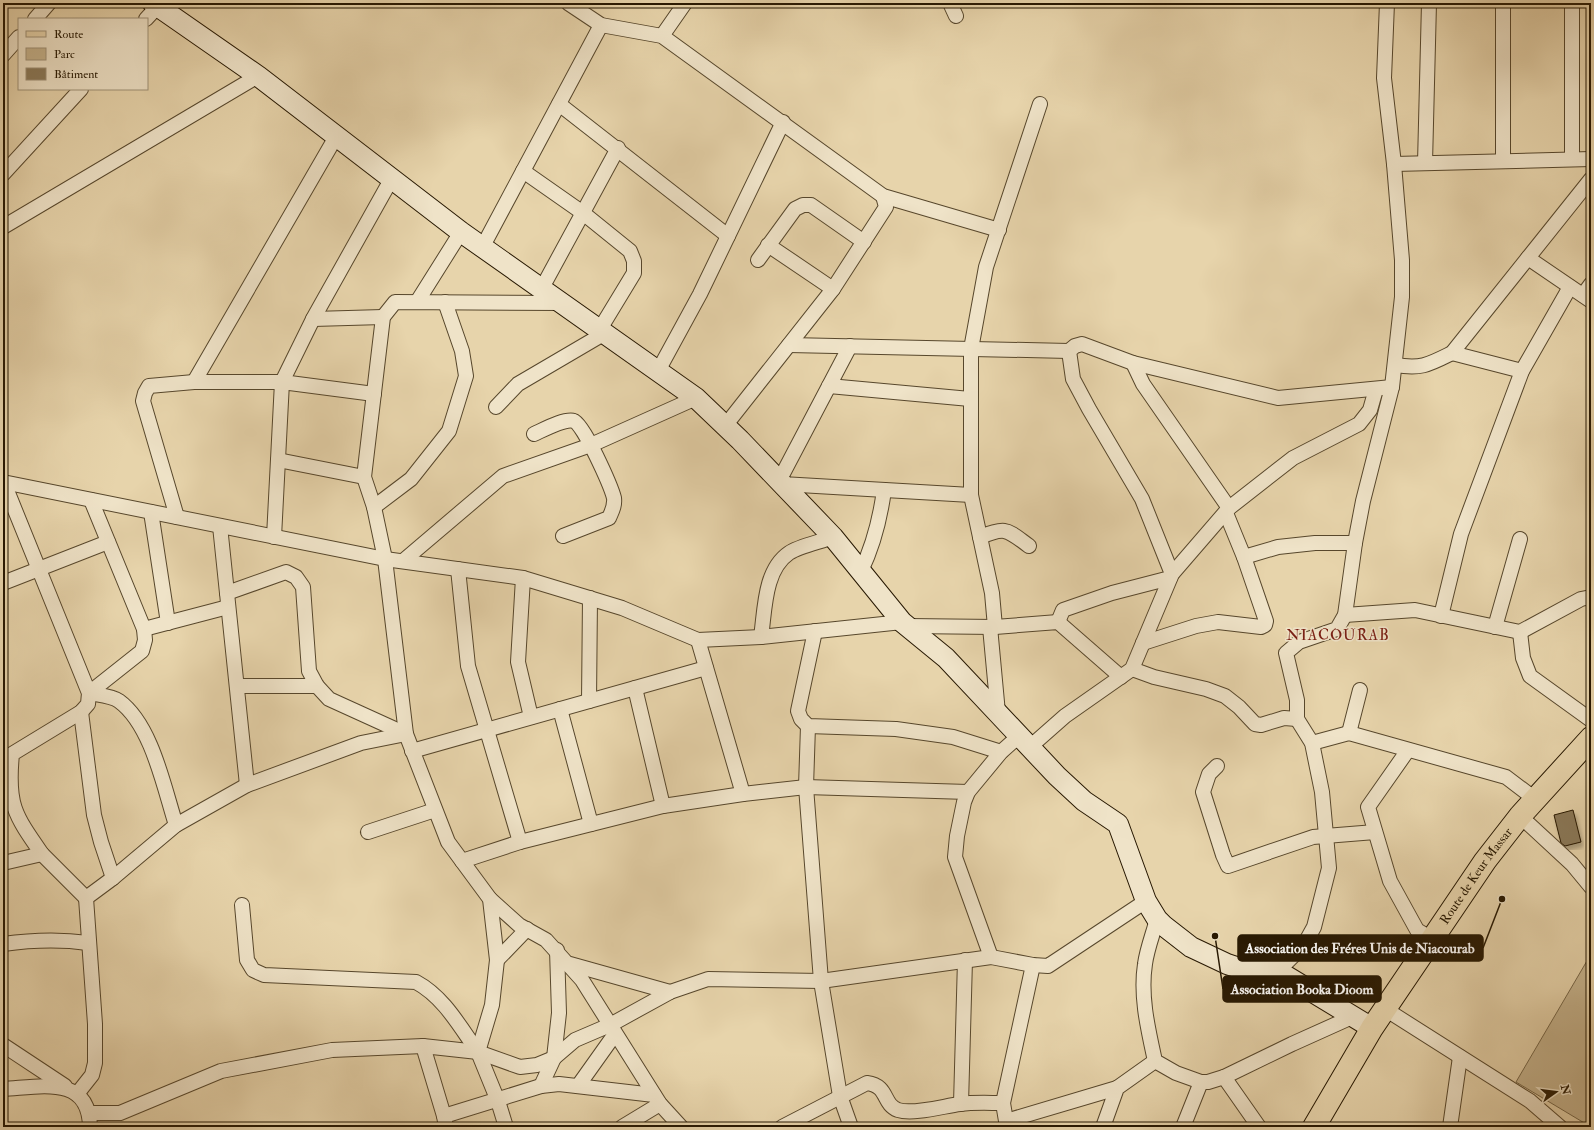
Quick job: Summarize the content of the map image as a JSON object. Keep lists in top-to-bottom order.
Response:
{
  "streets": {
    "main road": ["Route de Keur Massar"]
  },
  "districts": ["NIACOURAB"],
  "places": ["Association des Fréres Unis de Niacourab", "Association Booka Dioom"],
  "legend": ["Route", "Parc", "Bâtiment"],
  "north": "right"
}
